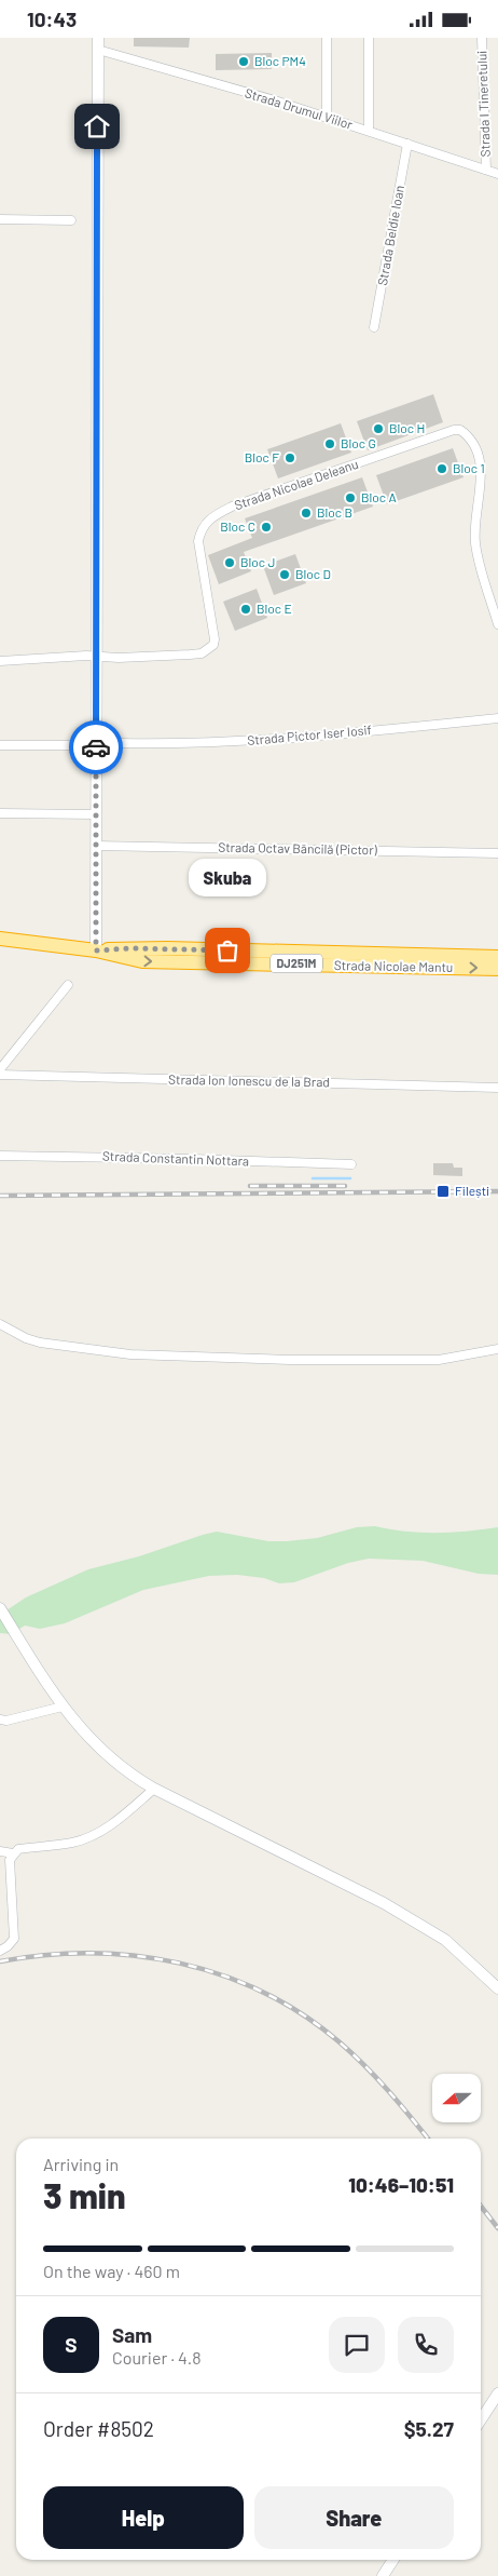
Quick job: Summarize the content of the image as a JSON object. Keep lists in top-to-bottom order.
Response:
{
  "streets": {
    "highway": ["DJ251M", "Strada Nicolae Mantu"],
    "street": [
      "Strada I Tineretului",
      "Strada Drumul Viilor",
      "Strada Beldie Ioan",
      "Strada Nicolae Deleanu",
      "Strada Pictor Iser Iosif",
      "Strada Octav Băncilă (Pictor)",
      "Strada Ion Ionescu de la Brad",
      "Strada Constantin Nottara"
    ]
  },
  "crossings": [
    ["Strada I Tineretului", "Strada Drumul Viilor"],
    ["Strada Drumul Viilor", "Strada Beldie Ioan"],
    ["DJ251M", "Strada Nicolae Mantu"]
  ],
  "places": {
    "other": [
      "Bloc PM4",
      "Bloc H",
      "Bloc G",
      "Bloc F",
      "Bloc 1",
      "Bloc A",
      "Bloc B",
      "Bloc C",
      "Bloc J",
      "Bloc D",
      "Bloc E",
      "Skuba"
    ],
    "transit": ["Filești"]
  },
  "north": "left",
  "page": {
    "status": "10:43",
    "bubble": "Skuba",
    "heading": ["3 min", "Arriving in", "10:46–10:51"],
    "panel": [
      "Sam",
      "Courier · 4.8",
      "Order #8502",
      "$5.27"
    ],
    "bar": "On the way · 460 m",
    "round": "S",
    "buttons": ["Help", "Share"]
  }
}
